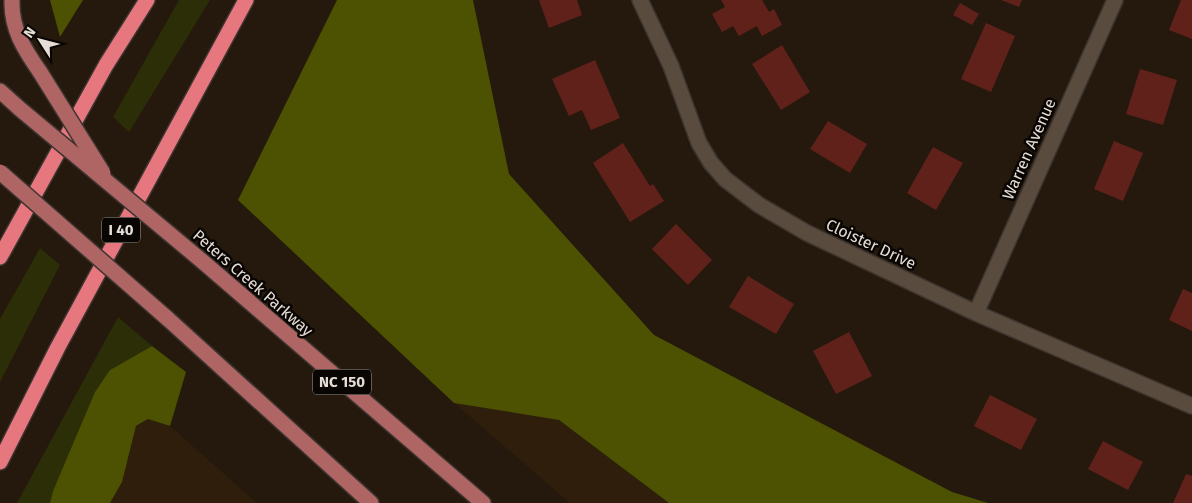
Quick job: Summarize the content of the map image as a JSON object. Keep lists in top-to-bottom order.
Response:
{
  "streets": {
    "highway": ["I 40"],
    "main road": ["Peters Creek Parkway", "NC 150"],
    "street": ["Warren Avenue", "Cloister Drive"]
  },
  "crossings": [
    ["Warren Avenue", "Cloister Drive"]
  ],
  "north": "top left"
}
